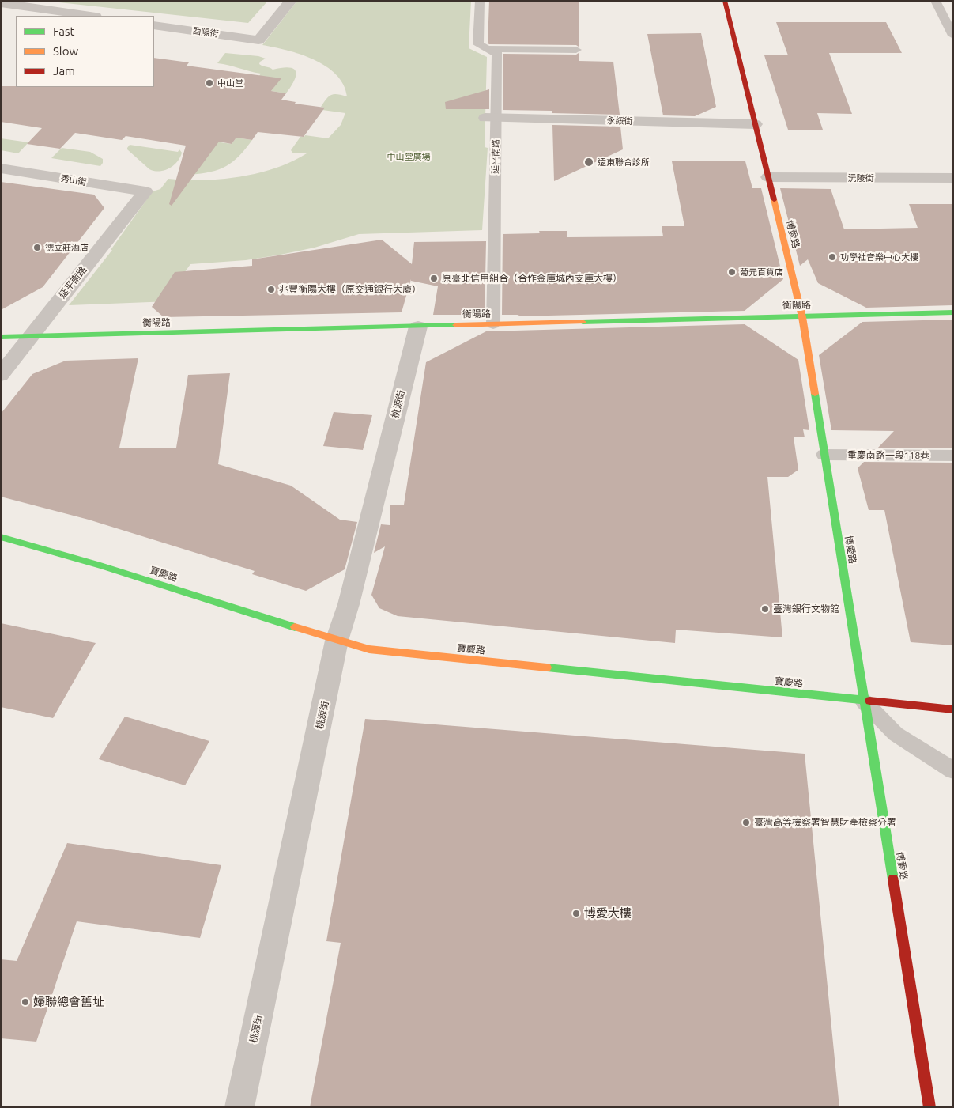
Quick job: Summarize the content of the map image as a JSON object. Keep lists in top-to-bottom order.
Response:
{
  "streets": {
    "street": [
      "酉陽街",
      "永綏街",
      "延平南路",
      "沅陵街",
      "秀山街",
      "博愛路",
      "衡陽路",
      "桃源街",
      "寶慶路"
    ],
    "lane": ["重慶南路一段118巷"]
  },
  "crossings": [
    ["永綏街", "延平南路"],
    ["永綏街", "博愛路"],
    ["延平南路", "秀山街"],
    ["延平南路", "衡陽路"],
    ["沅陵街", "博愛路"],
    ["博愛路", "衡陽路"],
    ["博愛路", "重慶南路一段118巷"],
    ["博愛路", "寶慶路"],
    ["衡陽路", "桃源街"],
    ["桃源街", "寶慶路"]
  ],
  "parks": ["中山堂廣場"],
  "places": [
    "中山堂",
    "遠東聯合診所",
    "德立莊酒店",
    "功學社音樂中心大樓",
    "菊元百貨店",
    "原臺北信用組合（合作金庫城內支庫大樓）",
    "兆豐衡陽大樓（原交通銀行大廈）",
    "臺灣銀行文物館",
    "臺灣高等檢察署智慧財產檢察分署",
    "博愛大樓",
    "婦聯總會舊址"
  ],
  "legend": ["Fast", "Slow", "Jam"]
}
